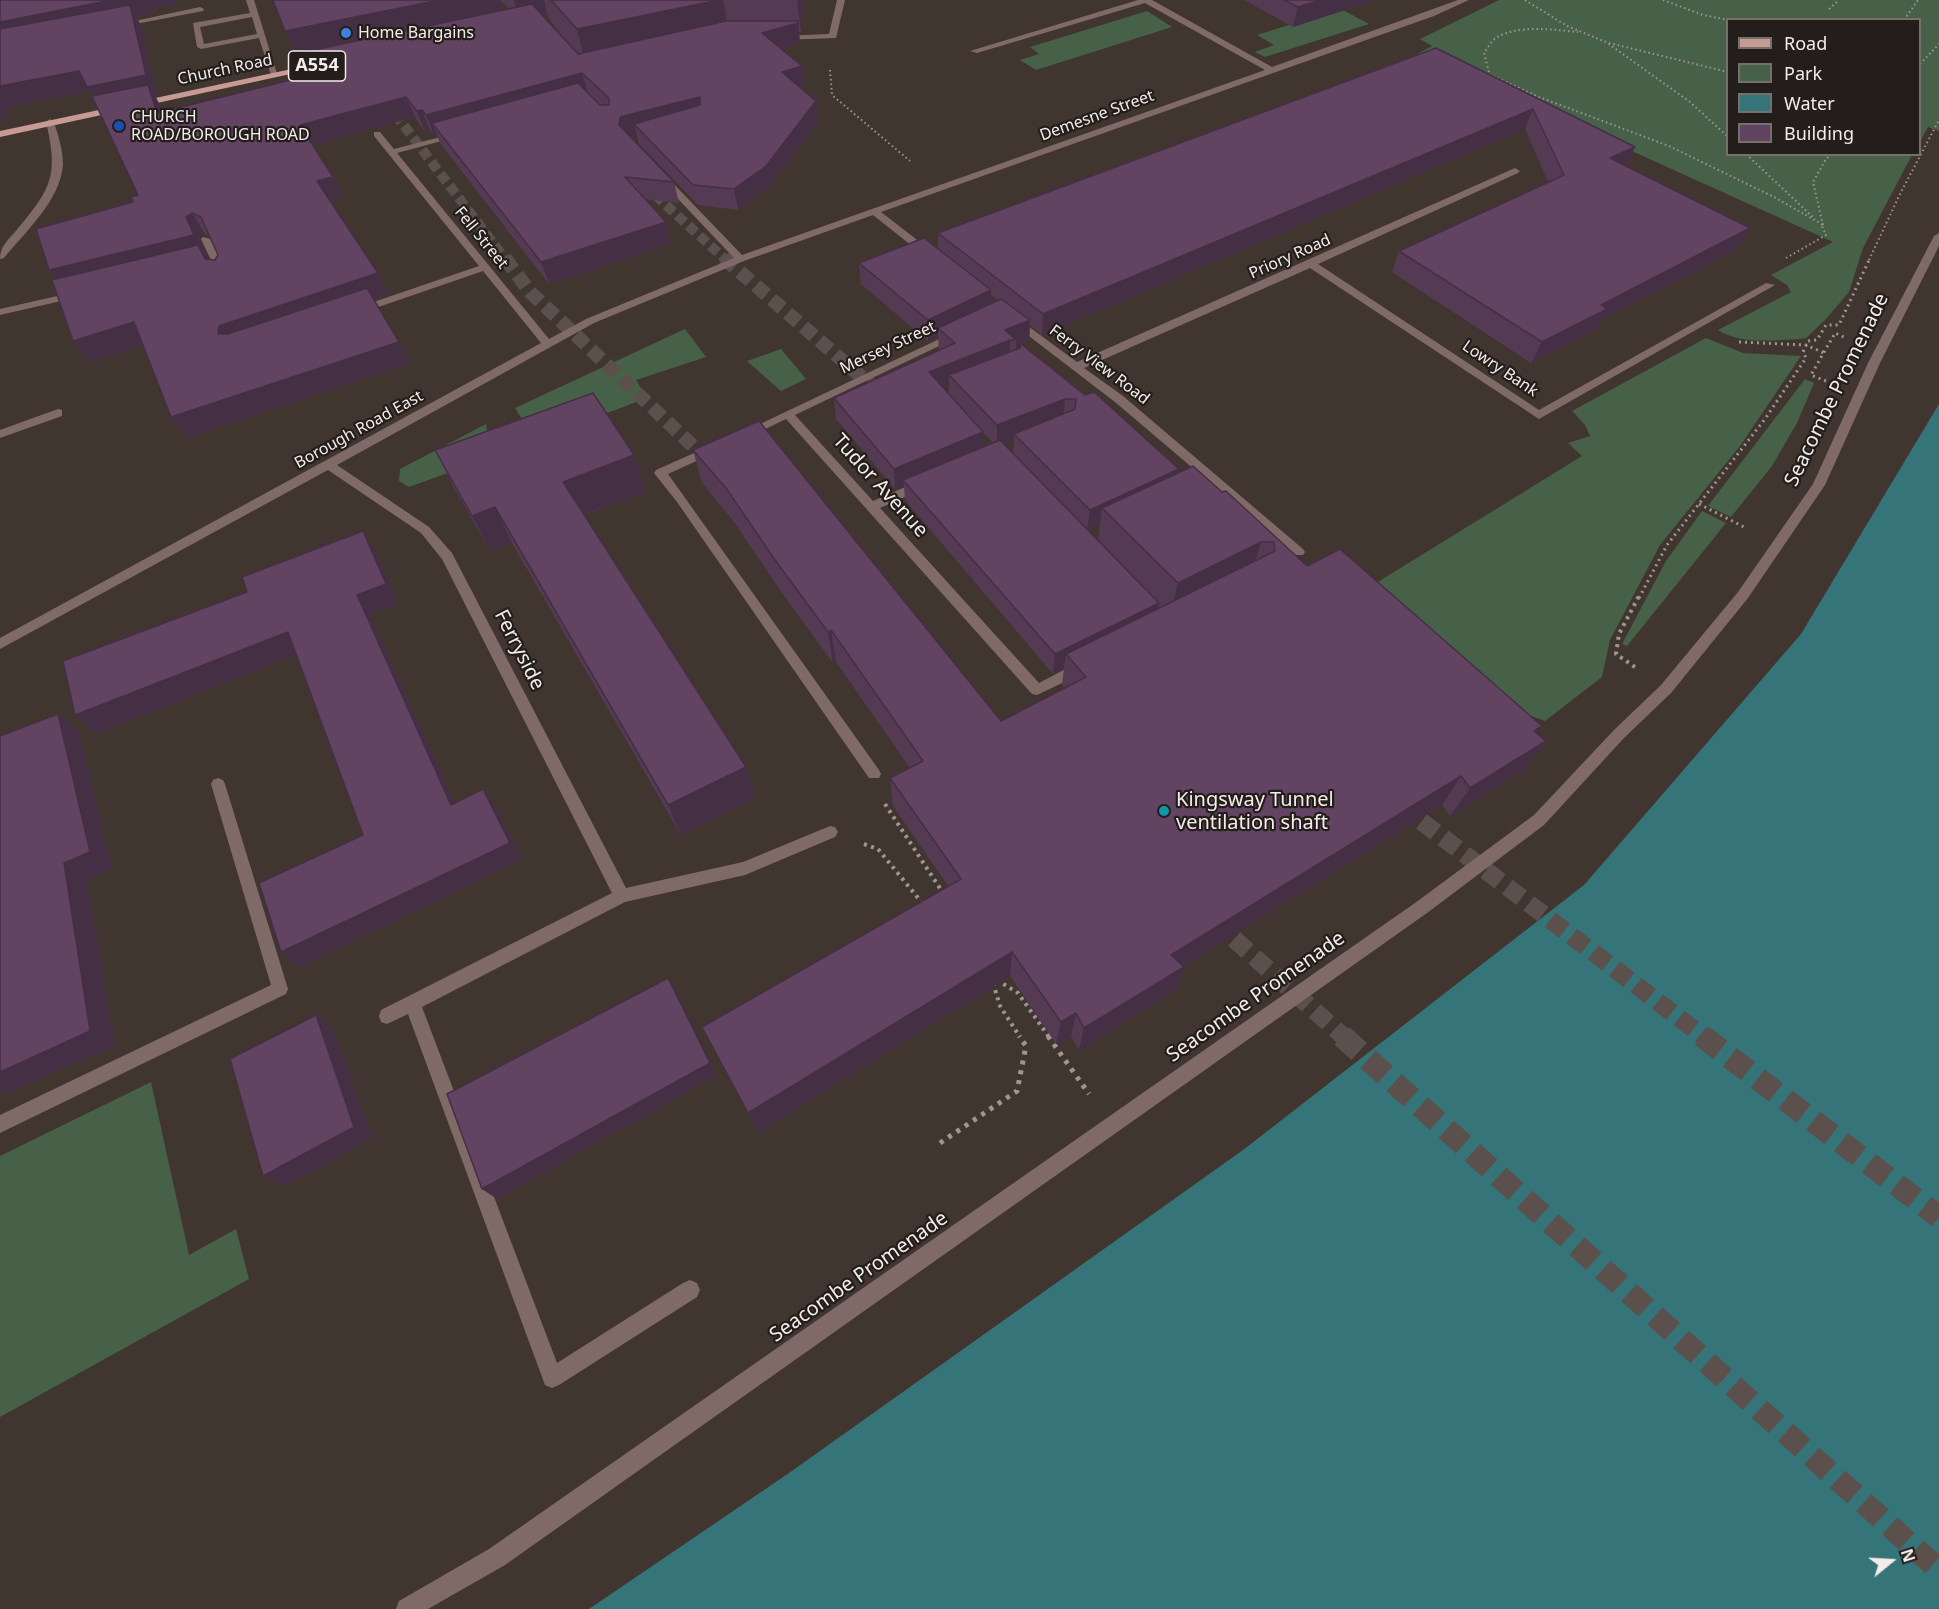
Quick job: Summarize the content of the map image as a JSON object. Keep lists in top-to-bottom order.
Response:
{
  "streets": {
    "main road": ["A554", "Church Road"],
    "street": [
      "Demesne Street",
      "Fell Street",
      "Priory Road",
      "Mersey Street",
      "Ferry View Road",
      "Lowry Bank",
      "Seacombe Promenade",
      "Borough Road East",
      "Tudor Avenue",
      "Ferryside"
    ]
  },
  "crossings": [
    ["Demesne Street", "Borough Road East"],
    ["Fell Street", "Borough Road East"],
    ["Priory Road", "Ferry View Road"],
    ["Priory Road", "Lowry Bank"],
    ["Mersey Street", "Tudor Avenue"],
    ["Borough Road East", "Ferryside"]
  ],
  "places": ["Home Bargains", "CHURCH ROAD/BOROUGH ROAD", "Kingsway Tunnel ventilation shaft"],
  "legend": [
    "Road",
    "Park",
    "Water",
    "Building"
  ],
  "north": "right"
}
